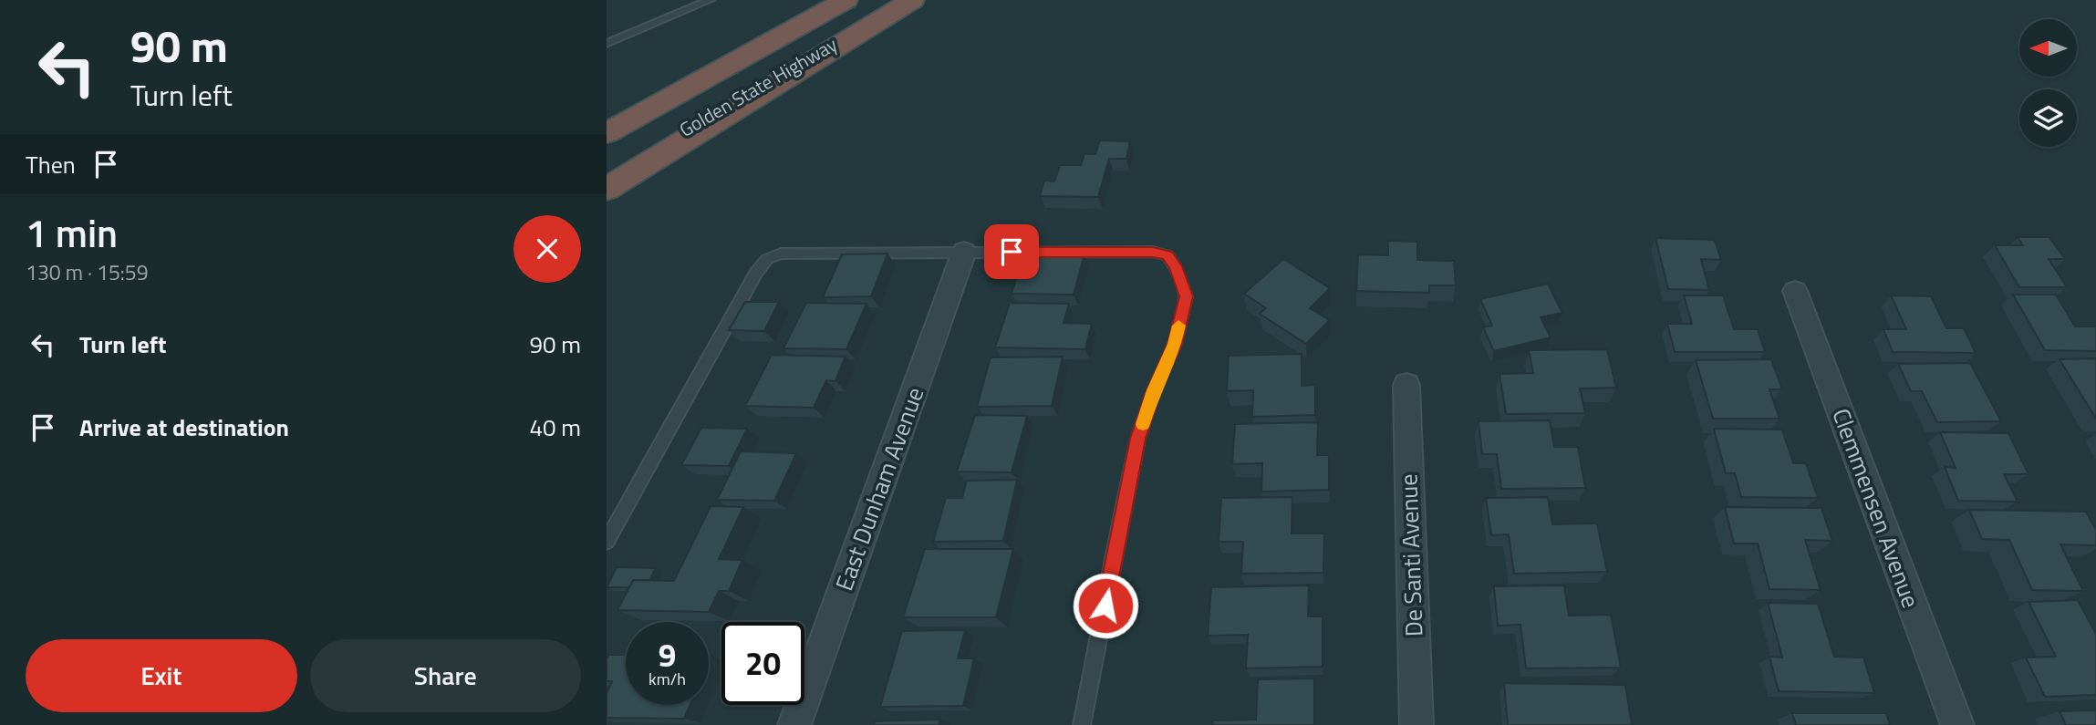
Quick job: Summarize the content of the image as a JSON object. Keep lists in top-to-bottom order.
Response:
{
  "streets": {
    "highway": ["Golden State Highway"],
    "street": ["East Dunham Avenue", "Clemmensen Avenue", "De Santi Avenue"]
  },
  "north": "left",
  "page": {
    "turn": ["90 m", "Turn left"],
    "then": "Then",
    "heading": ["1 min", "130 m · 15:59"],
    "list": [
      {
        "name": "Turn left",
        "value": "90 m"
      },
      {
        "name": "Arrive at destination",
        "value": "40 m"
      }
    ],
    "speed": "9 km/h",
    "limit": "20",
    "buttons": ["Exit", "Share"]
  }
}
